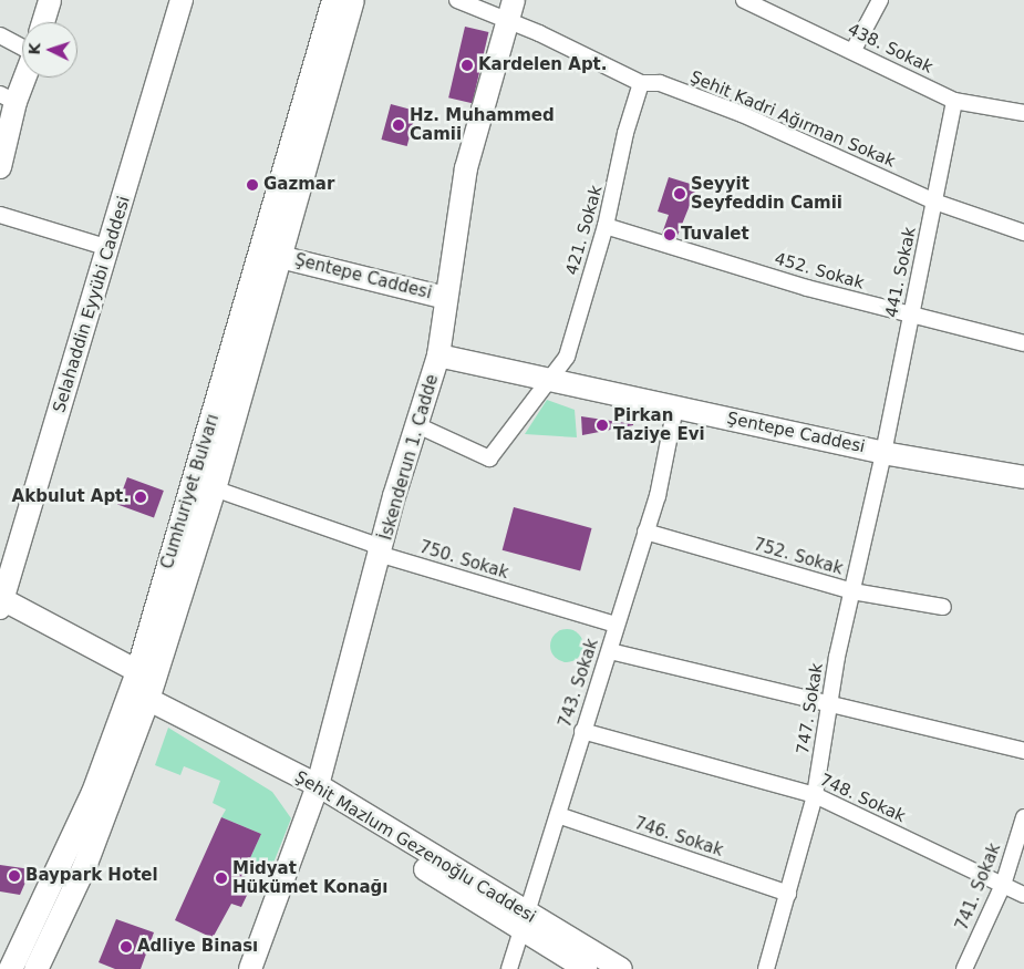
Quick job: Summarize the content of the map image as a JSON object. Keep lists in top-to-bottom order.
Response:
{
  "streets": {
    "main road": ["Cumhuriyet Bulvarı"],
    "street": [
      "438. Sokak",
      "Şehit Kadri Ağırman Sokak",
      "421. Sokak",
      "452. Sokak",
      "441. Sokak",
      "Şentepe Caddesi",
      "Selahaddin Eyyübi Caddesi",
      "İskenderun 1. Cadde",
      "752. Sokak",
      "750. Sokak",
      "743. Sokak",
      "747. Sokak",
      "748. Sokak",
      "746. Sokak",
      "Şehit Mazlum Gezenoğlu Caddesi",
      "741. Sokak"
    ]
  },
  "crossings": [
    ["438. Sokak", "441. Sokak"],
    ["Şehit Kadri Ağırman Sokak", "421. Sokak"],
    ["Şehit Kadri Ağırman Sokak", "441. Sokak"],
    ["Şehit Kadri Ağırman Sokak", "İskenderun 1. Cadde"],
    ["421. Sokak", "452. Sokak"],
    ["421. Sokak", "Şentepe Caddesi"],
    ["421. Sokak", "İskenderun 1. Cadde"],
    ["452. Sokak", "441. Sokak"],
    ["441. Sokak", "Şentepe Caddesi"],
    ["441. Sokak", "747. Sokak"],
    ["Şentepe Caddesi", "İskenderun 1. Cadde"],
    ["Şentepe Caddesi", "Cumhuriyet Bulvarı"],
    ["Şentepe Caddesi", "743. Sokak"],
    ["Şentepe Caddesi", "747. Sokak"],
    ["İskenderun 1. Cadde", "750. Sokak"],
    ["İskenderun 1. Cadde", "Şehit Mazlum Gezenoğlu Caddesi"],
    ["Cumhuriyet Bulvarı", "750. Sokak"],
    ["Cumhuriyet Bulvarı", "Şehit Mazlum Gezenoğlu Caddesi"],
    ["752. Sokak", "743. Sokak"],
    ["752. Sokak", "747. Sokak"],
    ["750. Sokak", "743. Sokak"],
    ["743. Sokak", "748. Sokak"],
    ["743. Sokak", "746. Sokak"],
    ["743. Sokak", "Şehit Mazlum Gezenoğlu Caddesi"],
    ["747. Sokak", "748. Sokak"],
    ["747. Sokak", "746. Sokak"],
    ["748. Sokak", "741. Sokak"]
  ],
  "places": [
    "Kardelen Apt.",
    "Hz. Muhammed Camii",
    "Gazmar",
    "Seyyit Seyfeddin Camii",
    "Tuvalet",
    "Pirkan Taziye Evi",
    "Akbulut Apt.",
    "Baypark Hotel",
    "Midyat Hükümet Konağı",
    "Adliye Binası"
  ],
  "north": "left"
}
